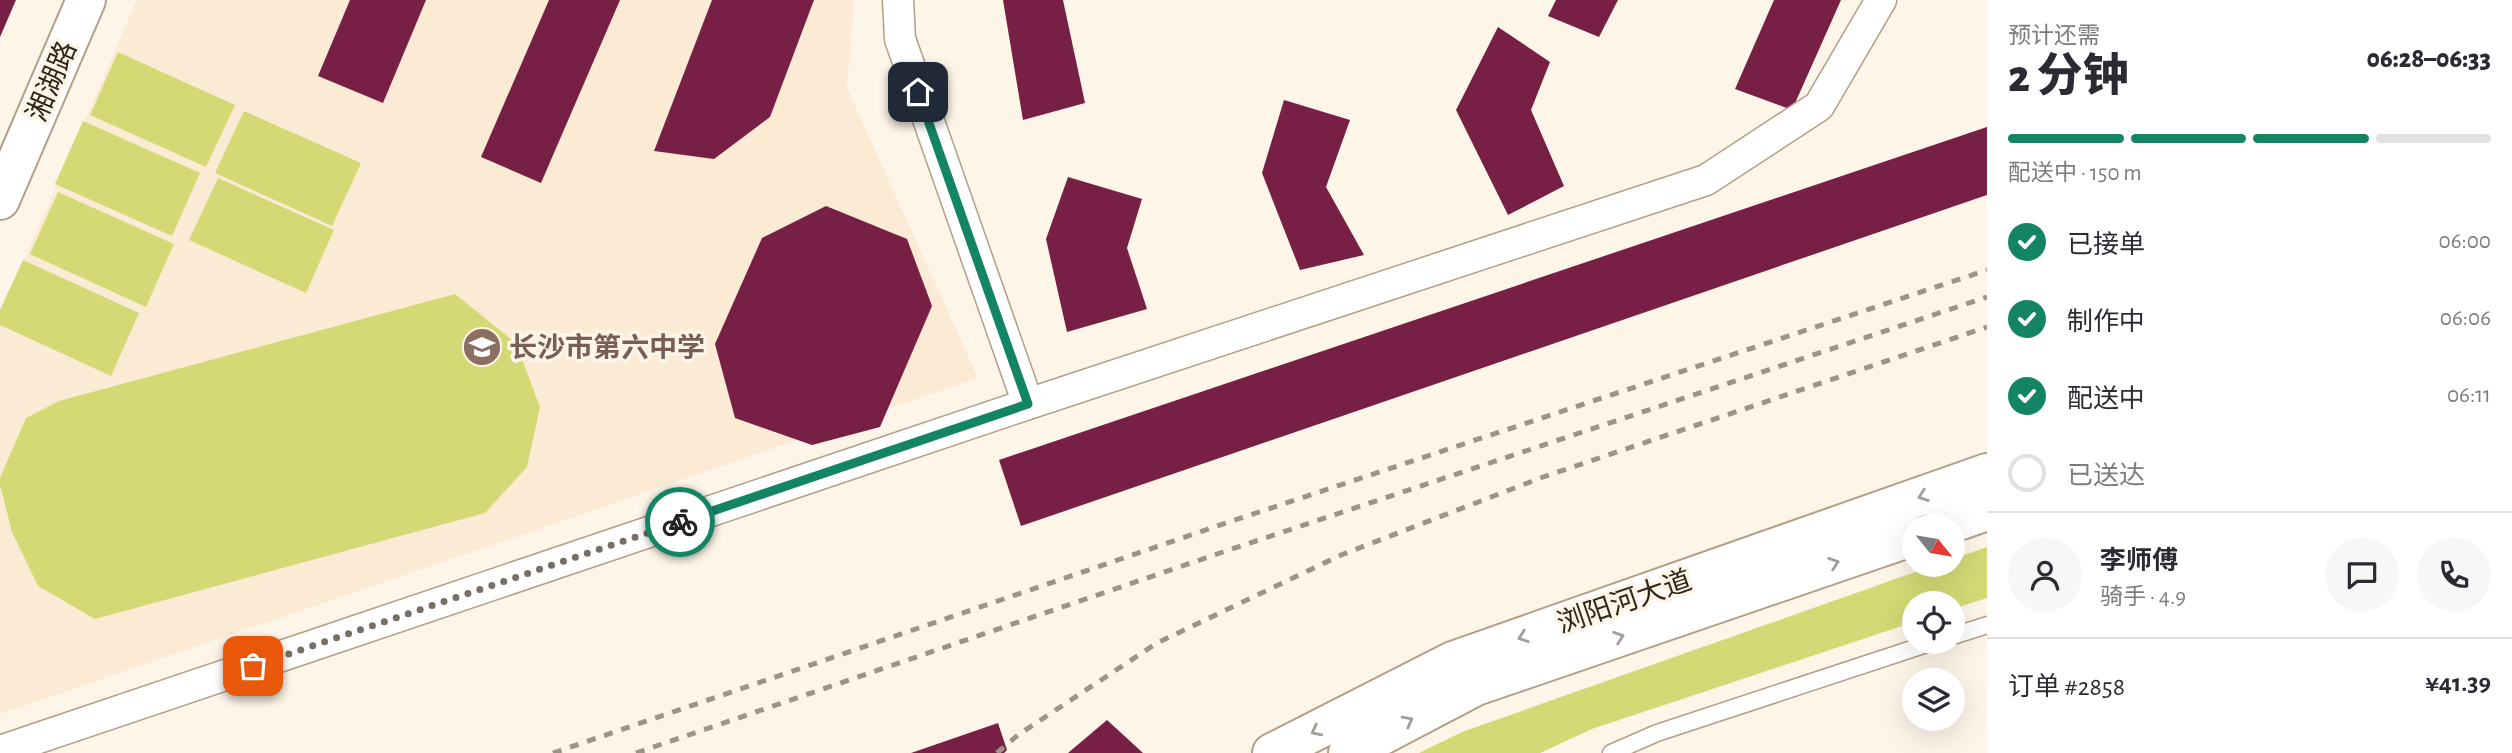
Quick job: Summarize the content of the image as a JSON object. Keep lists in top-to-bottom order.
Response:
{
  "streets": {
    "main road": ["湘湖路", "浏阳河大道"]
  },
  "places": {
    "school or university": ["长沙市第六中学"]
  },
  "north": "bottom right",
  "page": {
    "heading": ["2 分钟", "预计还需", "06:28–06:33"],
    "panel": [
      "李师傅",
      "骑手 · 4.9",
      "订单 #2858",
      "¥41.39"
    ],
    "bar": "配送中 · 150 m",
    "list": [
      ["已接单", "06:00"],
      ["制作中", "06:06"],
      ["配送中", "06:11"],
      "已送达"
    ]
  }
}
